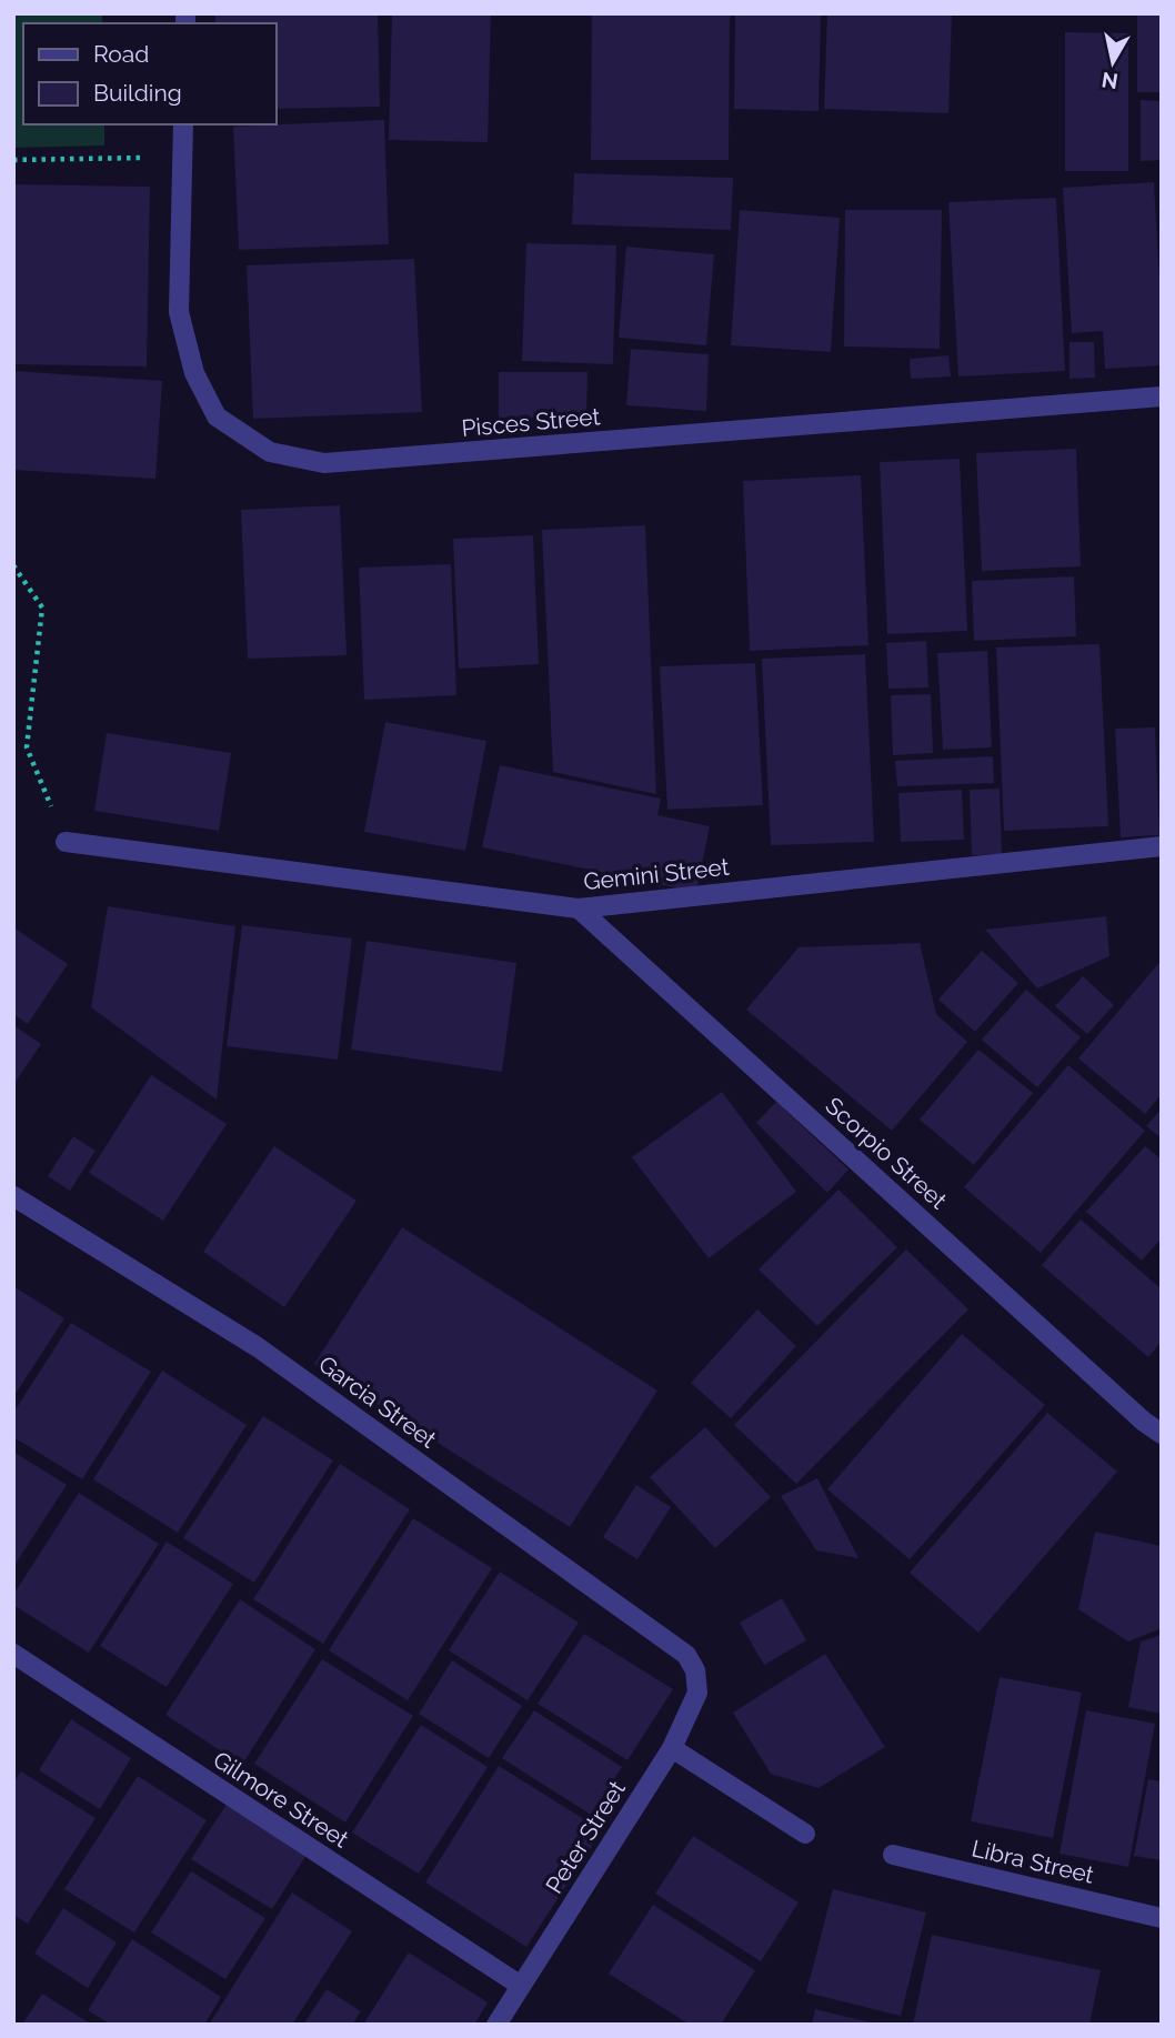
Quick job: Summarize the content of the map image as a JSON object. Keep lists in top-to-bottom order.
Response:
{
  "streets": {
    "street": [
      "Pisces Street",
      "Gemini Street",
      "Scorpio Street",
      "Garcia Street",
      "Gilmore Street",
      "Peter Street",
      "Libra Street"
    ]
  },
  "crossings": [
    ["Gemini Street", "Scorpio Street"],
    ["Garcia Street", "Peter Street"],
    ["Gilmore Street", "Peter Street"]
  ],
  "legend": ["Road", "Building"],
  "north": "bottom"
}
